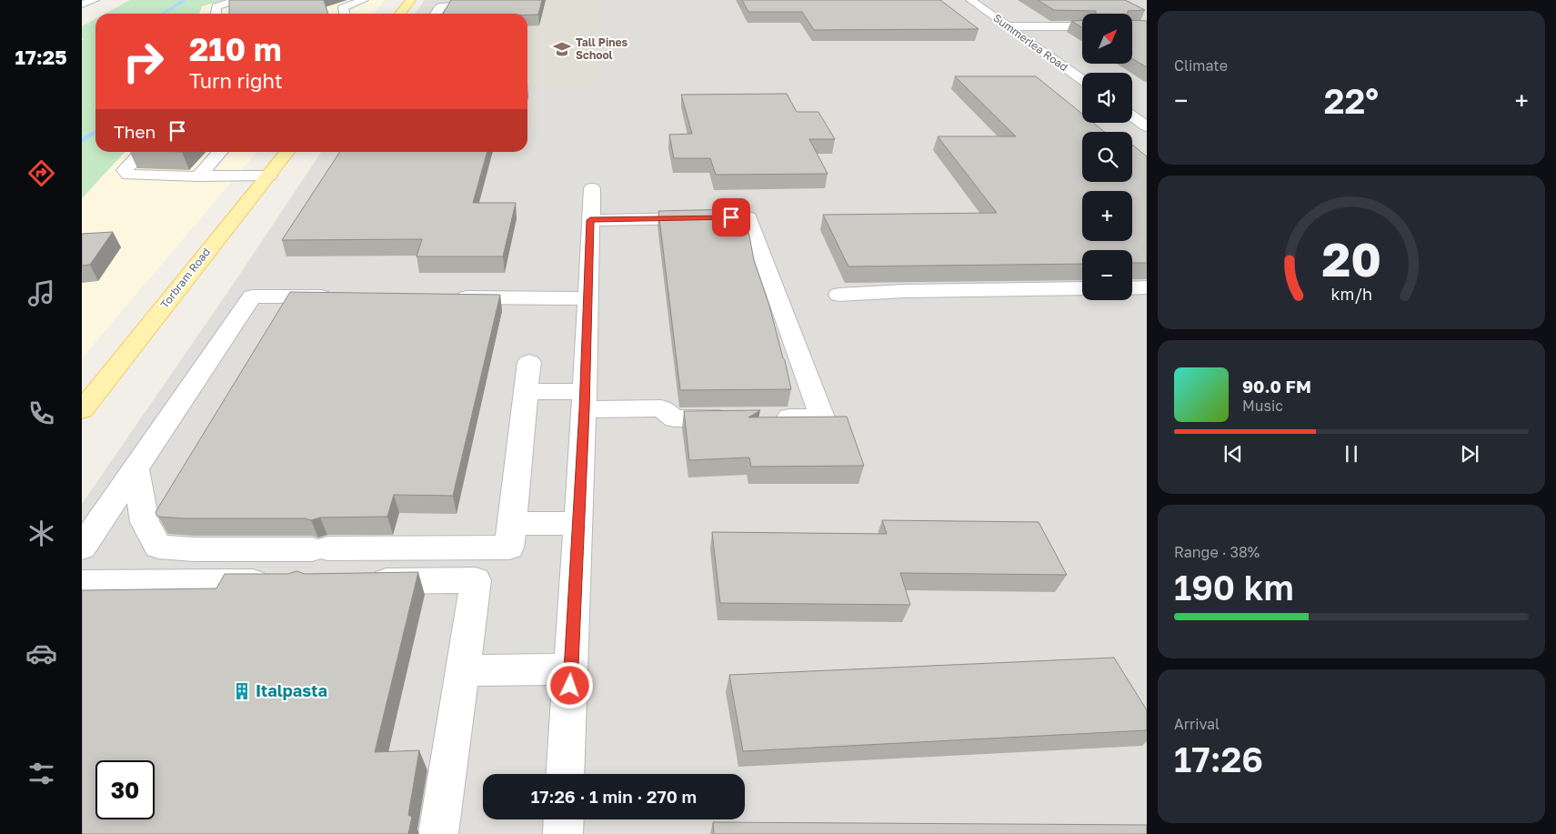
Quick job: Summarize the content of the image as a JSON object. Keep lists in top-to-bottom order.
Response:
{
  "streets": {
    "main road": ["Torbram Road"],
    "street": ["Summerlea Road"]
  },
  "places": {
    "school or university": ["Tall Pines School"],
    "building": ["Italpasta"]
  },
  "north": "top right",
  "page": {
    "tabs": "17:25",
    "tile": [
      "Climate",
      ["Range · 38%", "190 km"],
      ["Arrival", "17:26"]
    ],
    "map_buttons": ["+", "−"],
    "turn": ["210 m", "Turn right"],
    "heat": ["−", "22°", "+"],
    "then": "Then",
    "song": ["90.0 FM", "Music"],
    "limit": "30",
    "trip": "17:26 · 1 min · 270 m",
    "gauge": ["20", "km/h"]
  }
}
